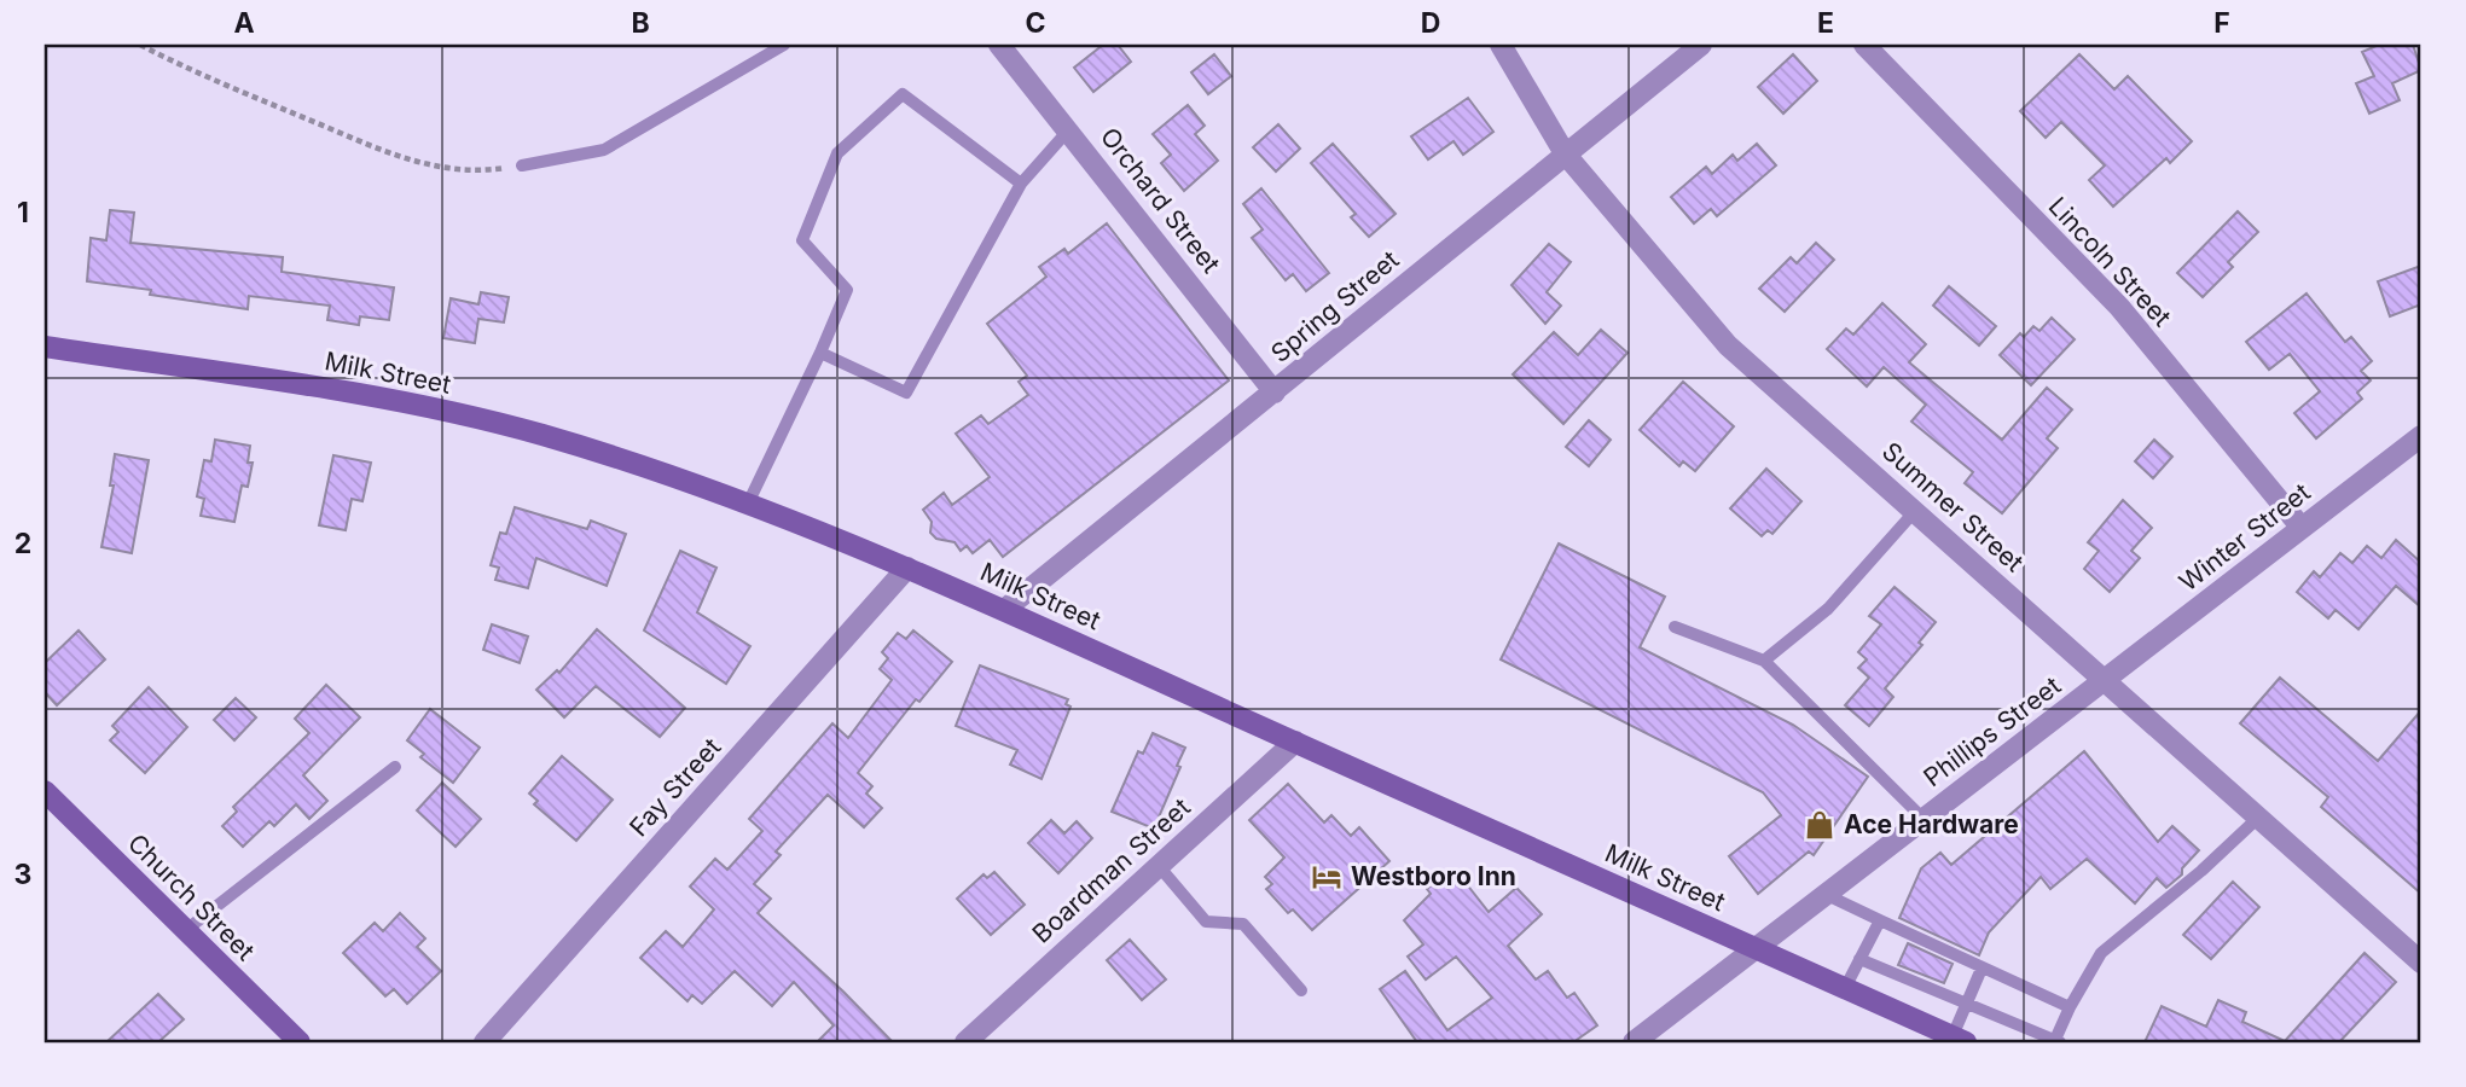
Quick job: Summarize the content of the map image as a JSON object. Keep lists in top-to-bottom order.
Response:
{
  "streets": {
    "main road": ["Milk Street", "Church Street"],
    "street": [
      "Orchard Street",
      "Lincoln Street",
      "Spring Street",
      "Summer Street",
      "Winter Street",
      "Phillips Street",
      "Fay Street",
      "Boardman Street"
    ]
  },
  "crossings": [
    ["Orchard Street", "Spring Street"],
    ["Lincoln Street", "Winter Street"],
    ["Spring Street", "Milk Street"],
    ["Spring Street", "Summer Street"],
    ["Milk Street", "Phillips Street"],
    ["Milk Street", "Fay Street"],
    ["Milk Street", "Boardman Street"],
    ["Summer Street", "Winter Street"],
    ["Summer Street", "Phillips Street"],
    ["Winter Street", "Phillips Street"]
  ],
  "places": {
    "shop": ["Ace Hardware"],
    "hotel": ["Westboro Inn"]
  },
  "grid": {
    "columns": [
      "A",
      "B",
      "C",
      "D",
      "E",
      "F"
    ],
    "rows": ["1", "2", "3"]
  }
}
